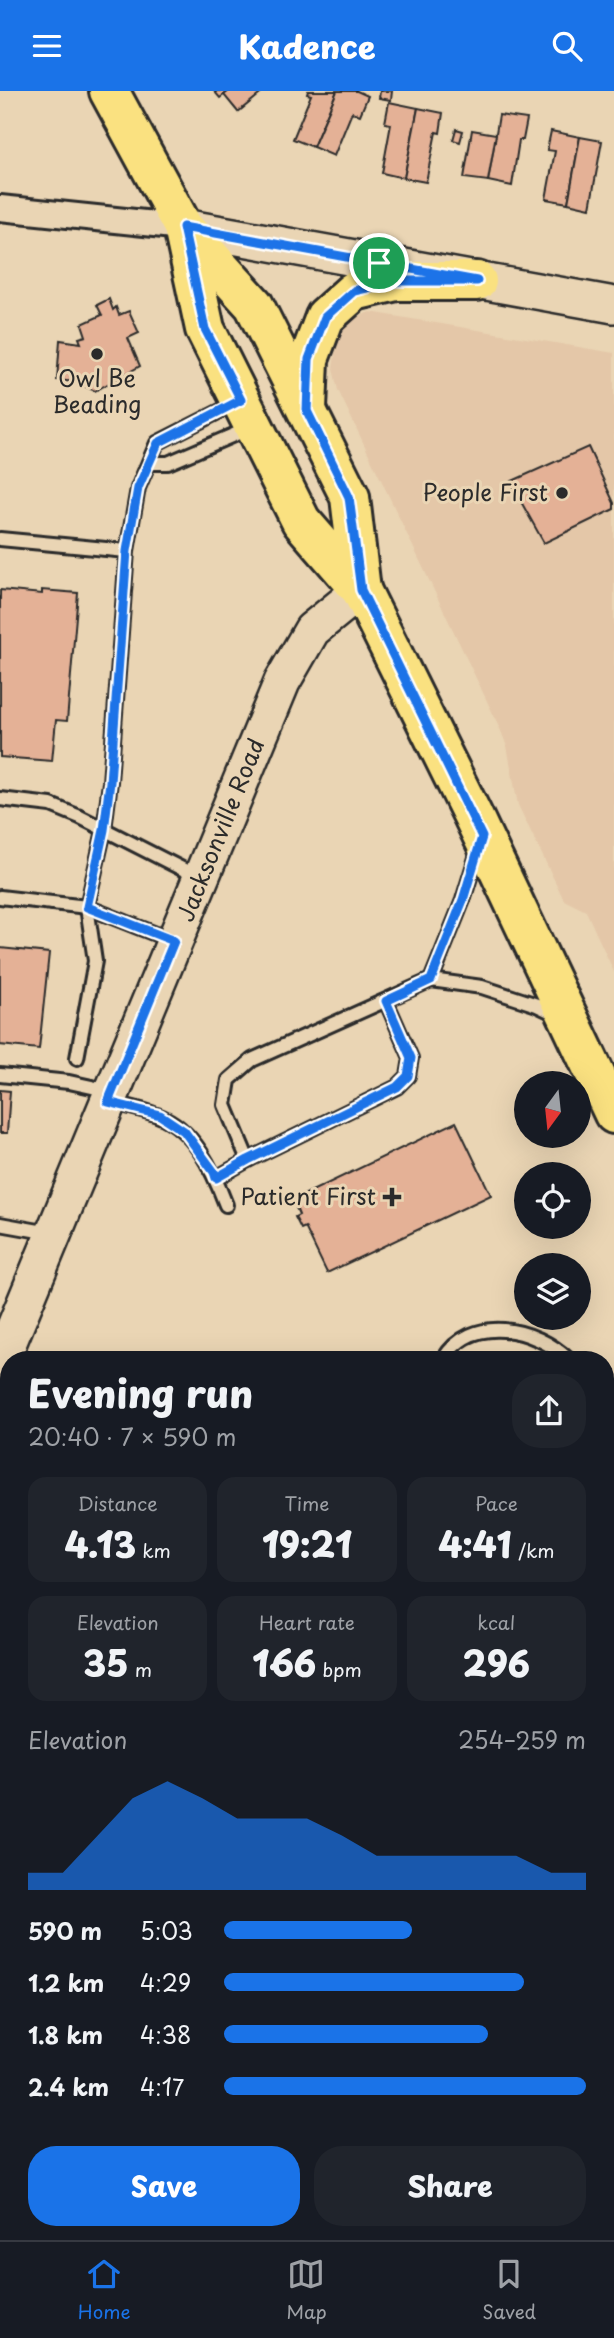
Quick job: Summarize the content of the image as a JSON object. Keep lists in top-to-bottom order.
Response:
{
  "streets": {
    "street": ["Jacksonville Road"]
  },
  "places": {
    "other": ["Owl Be Beading", "People First"],
    "health": ["Patient First"]
  },
  "north": "bottom",
  "page": {
    "header": "Kadence",
    "heading": ["Evening run", "20:40 · 7 × 590 m"],
    "stats": [
      ["Distance", "4.13 km"],
      ["Time", "19:21"],
      ["Pace", "4:41 /km"],
      ["Elevation", "35 m"],
      ["Heart rate", "166 bpm"],
      ["kcal", "296"]
    ],
    "chart": ["Elevation", "254–259 m"],
    "list": [
      {
        "name": "590 m",
        "note": "5:03"
      },
      {
        "name": "1.2 km",
        "note": "4:29"
      },
      {
        "name": "1.8 km",
        "note": "4:38"
      },
      {
        "name": "2.4 km",
        "note": "4:17"
      }
    ],
    "buttons": ["Save", "Share"],
    "tabs": ["Home", "Map", "Saved"]
  }
}
